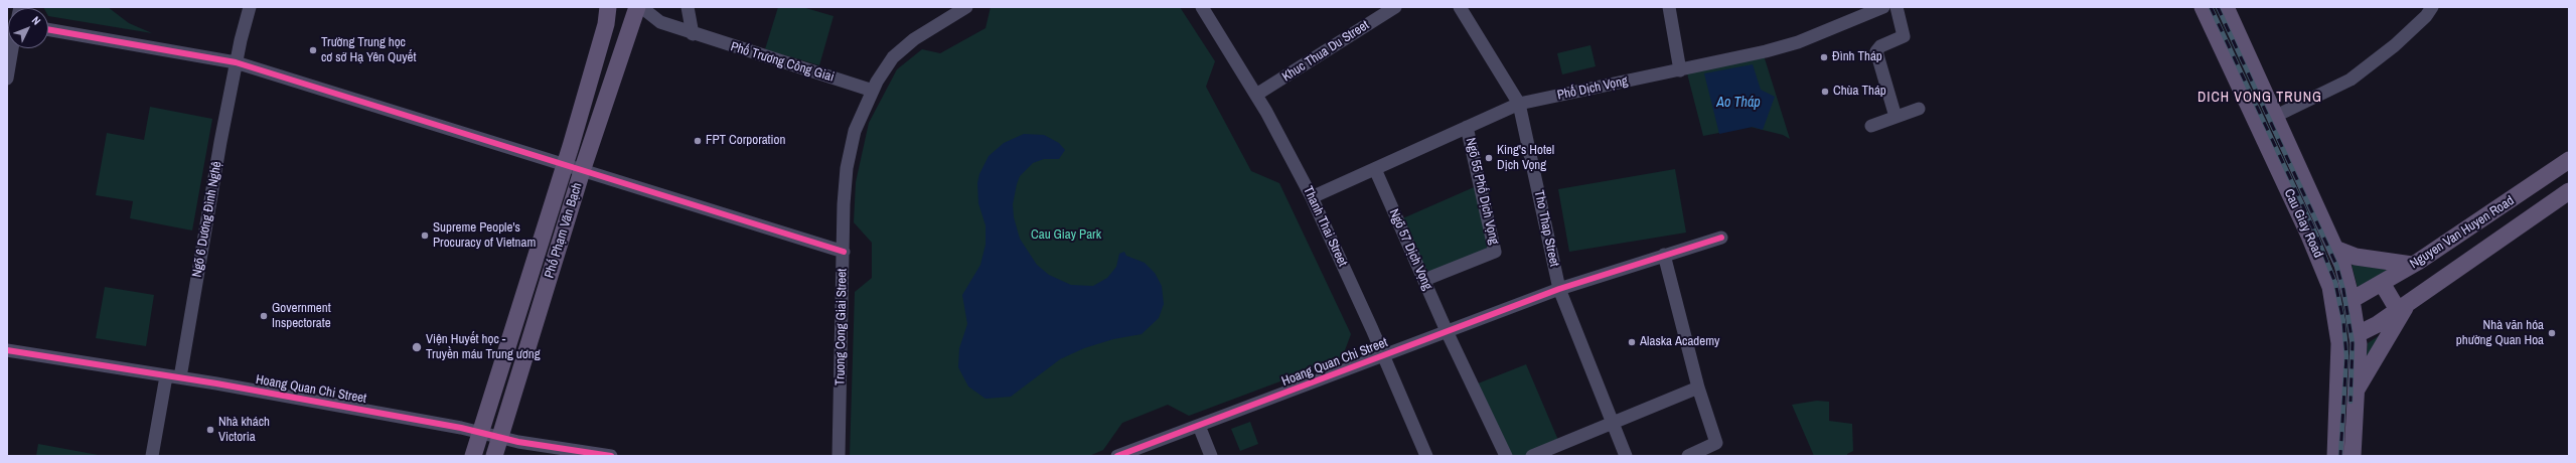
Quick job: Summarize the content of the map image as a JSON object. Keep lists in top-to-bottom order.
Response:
{
  "streets": {
    "main road": ["Cau Giay Road", "Phố Phạm Văn Bạch", "Nguyen Van Huyen Road"],
    "street": [
      "Khuc Thua Du Street",
      "Phố Trương Công Giai",
      "Phố Dịch Vọng",
      "Ngõ 55 Phố Dịch Vọng",
      "Ngõ 6 Dương Đình Nghệ",
      "Thanh Thai Street",
      "Tho Thap Street",
      "Ngõ 57 Dịch Vọng",
      "Truong Cong Giai Street",
      "Hoang Quan Chi Street"
    ]
  },
  "crossings": [
    ["Khuc Thua Du Street", "Thanh Thai Street"],
    ["Phố Trương Công Giai", "Truong Cong Giai Street"],
    ["Phố Dịch Vọng", "Ngõ 55 Phố Dịch Vọng"],
    ["Phố Dịch Vọng", "Thanh Thai Street"],
    ["Phố Dịch Vọng", "Tho Thap Street"],
    ["Phố Dịch Vọng", "Ngõ 57 Dịch Vọng"],
    ["Ngõ 55 Phố Dịch Vọng", "Ngõ 57 Dịch Vọng"],
    ["Ngõ 6 Dương Đình Nghệ", "Hoang Quan Chi Street"],
    ["Cau Giay Road", "Nguyen Van Huyen Road"],
    ["Thanh Thai Street", "Hoang Quan Chi Street"],
    ["Tho Thap Street", "Hoang Quan Chi Street"],
    ["Phố Phạm Văn Bạch", "Hoang Quan Chi Street"],
    ["Ngõ 57 Dịch Vọng", "Hoang Quan Chi Street"]
  ],
  "districts": ["DICH VONG TRUNG"],
  "water": ["Ao Tháp"],
  "parks": ["Cau Giay Park"],
  "places": [
    "Trường Trung học cơ sở Hạ Yên Quyết",
    "Đình Tháp",
    "Chùa Tháp",
    "FPT Corporation",
    "King's Hotel Dịch Vọng",
    "Supreme People's Procuracy of Vietnam",
    "Government Inspectorate",
    "Nhà văn hóa phường Quan Hoa",
    "Alaska Academy",
    "Viện Huyết học - Truyền máu Trung ương",
    "Nhà khách Victoria"
  ],
  "north": "top right"
}
